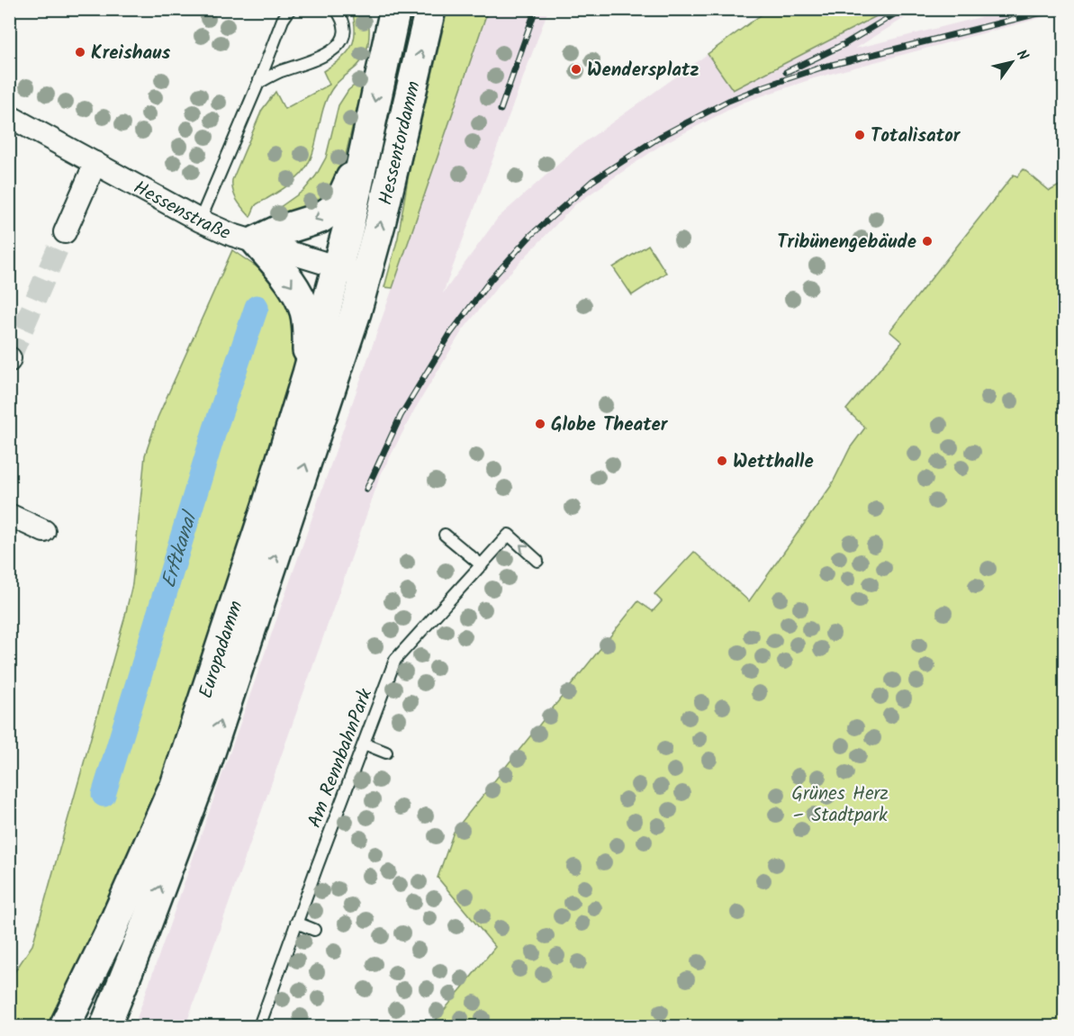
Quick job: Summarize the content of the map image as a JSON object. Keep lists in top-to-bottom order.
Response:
{
  "streets": {
    "main road": ["Hessentordamm", "Europadamm"],
    "street": ["Hessenstraße"],
    "lane": ["Am RennbahnPark"]
  },
  "crossings": [
    ["Hessentordamm", "Hessenstraße"],
    ["Hessentordamm", "Europadamm"],
    ["Hessenstraße", "Europadamm"]
  ],
  "water": ["Erftkanal"],
  "parks": ["Grünes Herz – Stadtpark"],
  "places": [
    "Kreishaus",
    "Wendersplatz",
    "Totalisator",
    "Tribünengebäude",
    "Globe Theater",
    "Wetthalle"
  ],
  "north": "top right"
}
